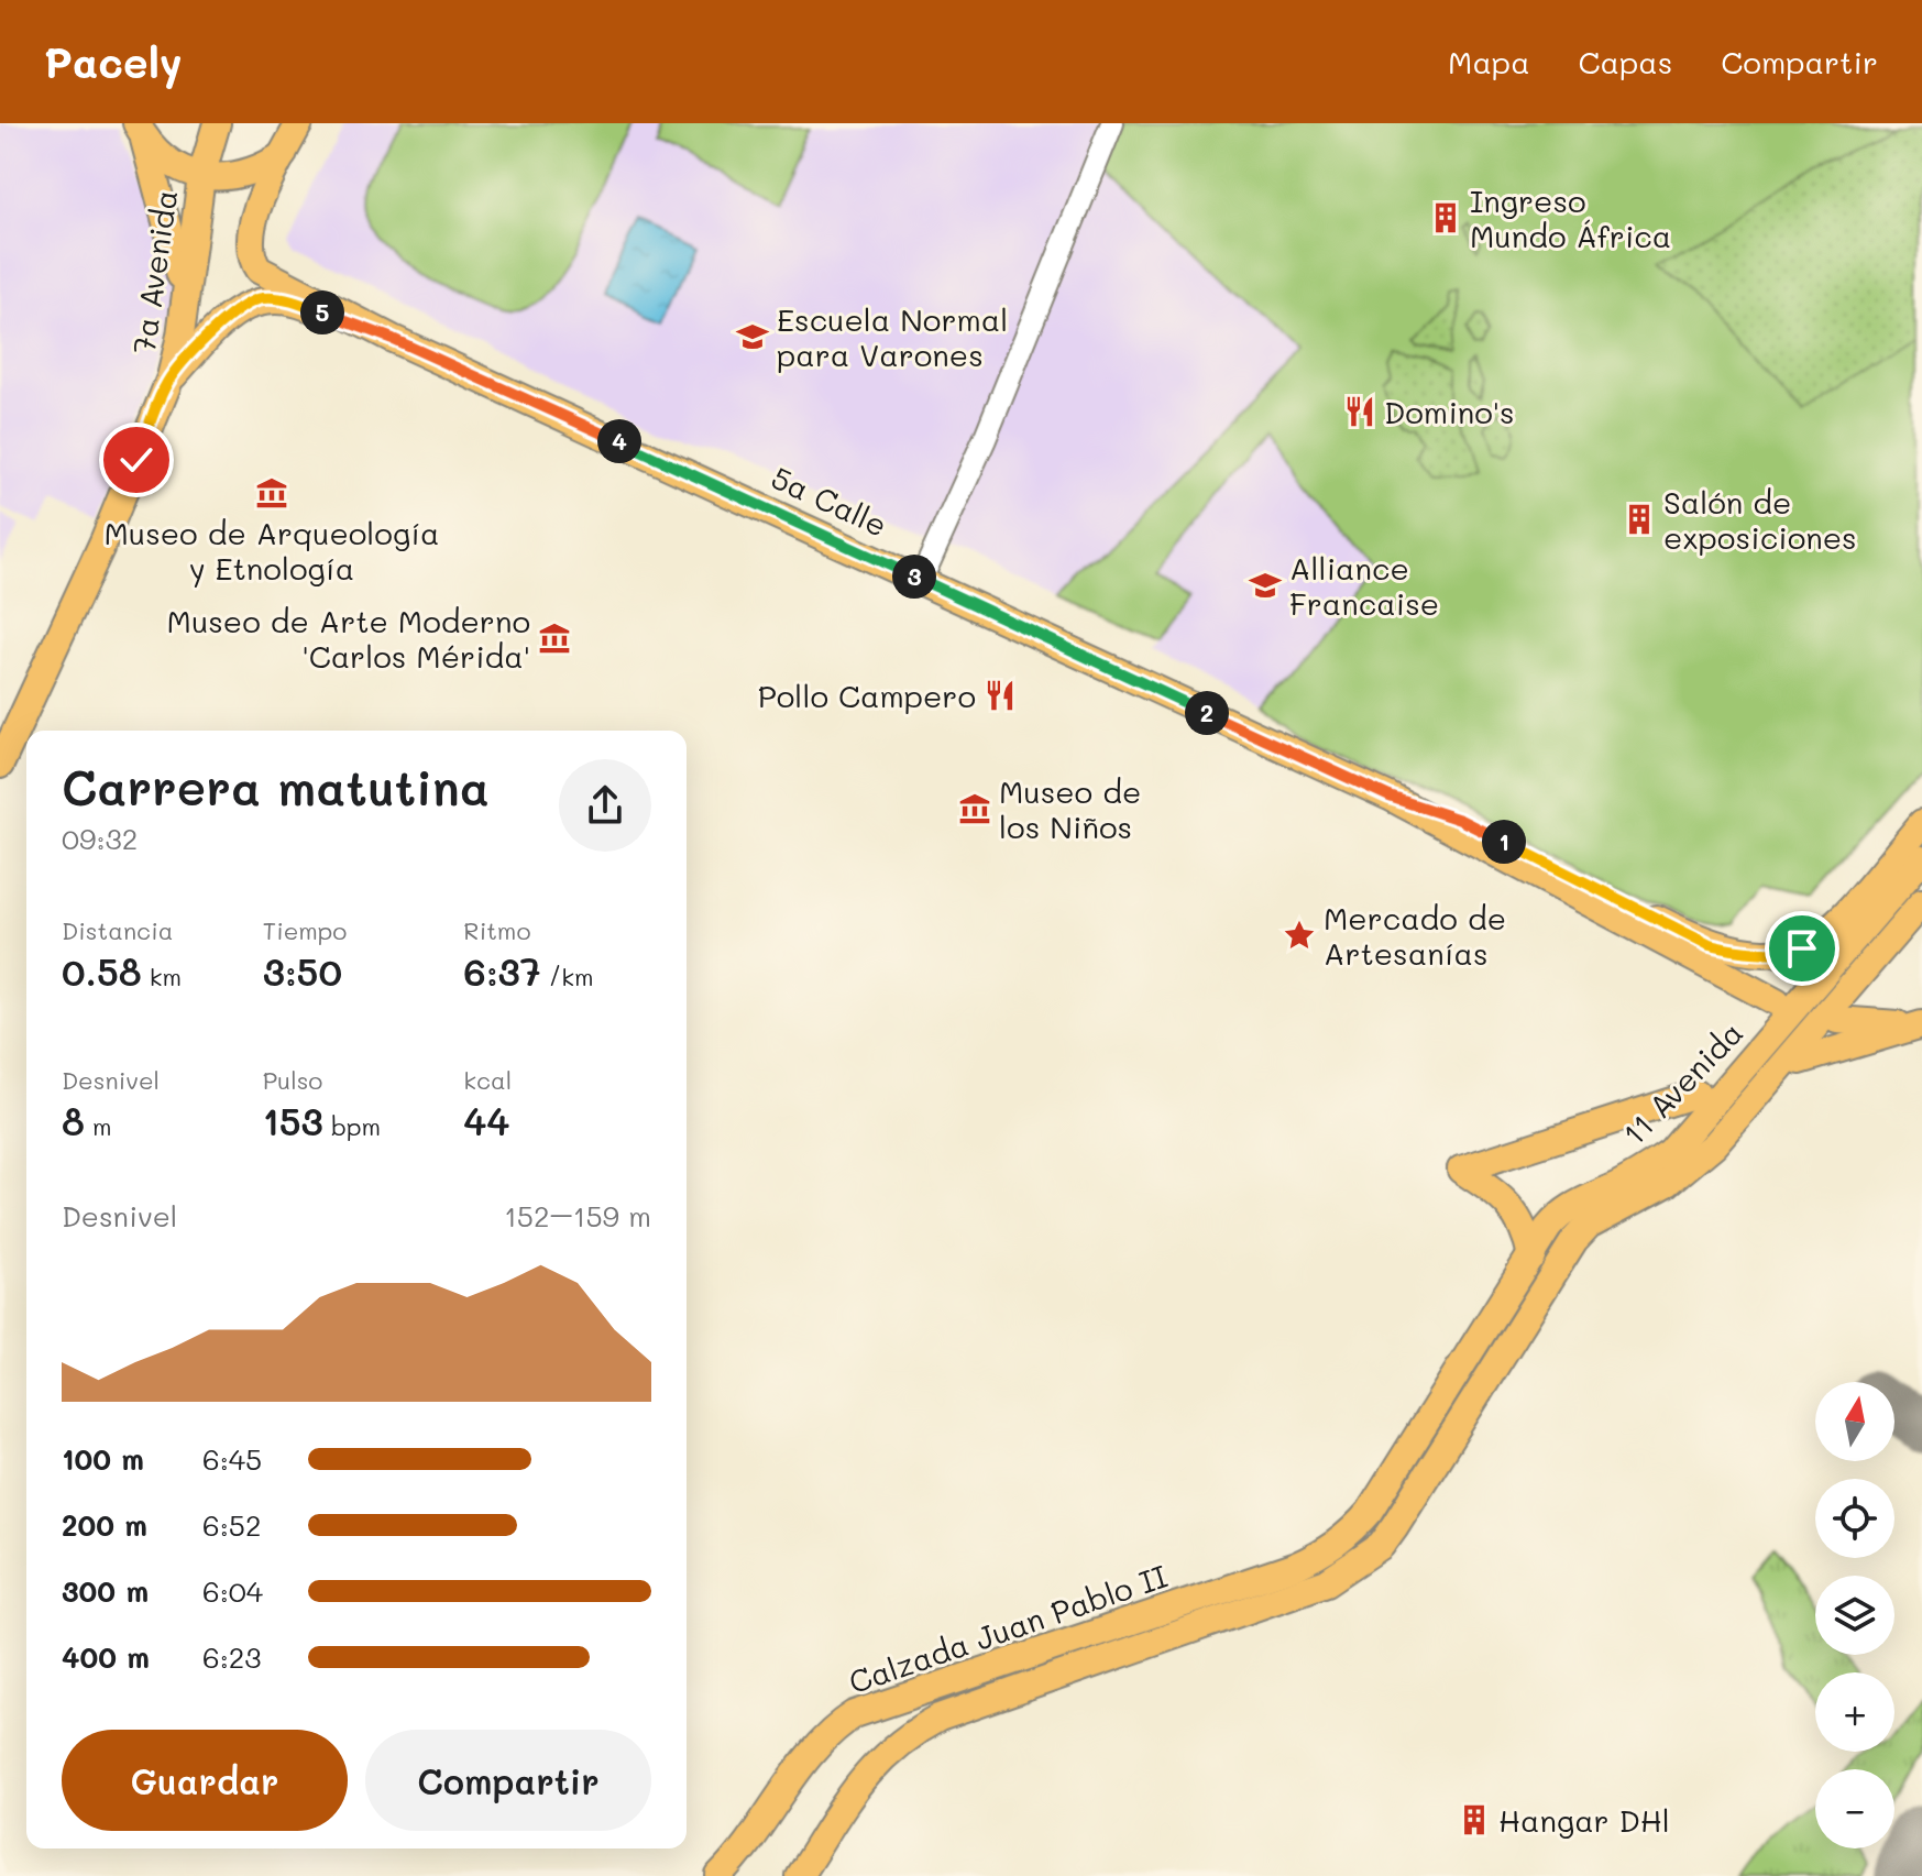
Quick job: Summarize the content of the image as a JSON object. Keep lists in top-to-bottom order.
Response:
{
  "streets": {
    "main road": [
      "7a Avenida",
      "5a Calle",
      "11 Avenida",
      "Calzada Juan Pablo II"
    ]
  },
  "crossings": [
    ["11 Avenida", "Calzada Juan Pablo II"]
  ],
  "places": {
    "building": ["Ingreso Mundo África", "Salón de exposiciones", "Hangar DHl"],
    "school or university": ["Escuela Normal para Varones", "Alliance Francaise"],
    "restaurant": ["Domino's", "Pollo Campero"],
    "museum": ["Museo de Arqueología y Etnología", "Museo de Arte Moderno 'Carlos Mérida'", "Museo de los Niños"],
    "place": ["Mercado de Artesanías"]
  },
  "north": "top",
  "page": {
    "header": "Pacely",
    "nav": ["Mapa", "Capas", "Compartir"],
    "pins": [
      "5",
      "4",
      "3",
      "2",
      "1"
    ],
    "heading": ["Carrera matutina", "09:32"],
    "stats": [
      ["Distancia", "0.58 km"],
      ["Tiempo", "3:50"],
      ["Ritmo", "6:37 /km"],
      ["Desnivel", "8 m"],
      ["Pulso", "153 bpm"],
      ["kcal", "44"]
    ],
    "chart": ["Desnivel", "152–159 m"],
    "map_buttons": ["+", "−"],
    "list": [
      {
        "name": "100 m",
        "note": "6:45"
      },
      {
        "name": "200 m",
        "note": "6:52"
      },
      {
        "name": "300 m",
        "note": "6:04"
      },
      {
        "name": "400 m",
        "note": "6:23"
      }
    ],
    "buttons": ["Guardar", "Compartir"]
  }
}
